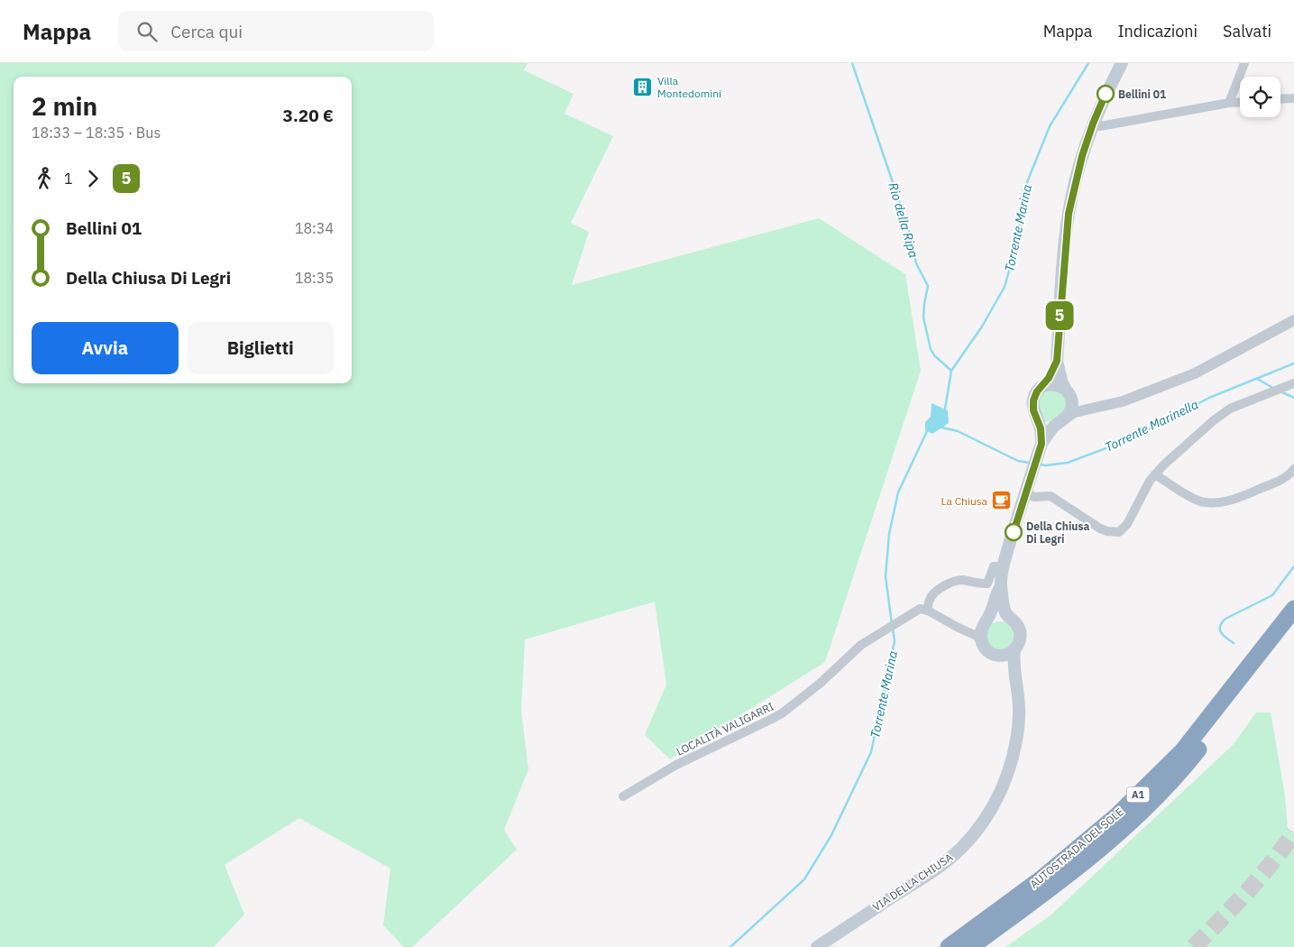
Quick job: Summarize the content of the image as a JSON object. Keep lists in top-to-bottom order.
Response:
{
  "streets": {
    "highway": ["A1", "AUTOSTRADA DEL SOLE"],
    "main road": ["VIA DELLA CHIUSA"],
    "street": ["LOCALITÀ VALIGARRI"]
  },
  "water": ["Rio della Ripa", "Torrente Marina", "Torrente Marinella"],
  "places": {
    "building": ["Villa Montedomini"],
    "other": ["Bellini 01", "Della Chiusa Di Legri"],
    "cafe": ["La Chiusa"]
  },
  "lines": ["bus line 5"],
  "page": {
    "header": "Mappa",
    "search": "Cerca qui",
    "nav": ["Mappa", "Indicazioni", "Salvati"],
    "on_map": "5",
    "heading": ["2 min", "18:33 – 18:35 · Bus", "3.20 €"],
    "legs": ["1", "5"],
    "list": [
      {
        "name": "Bellini 01",
        "value": "18:34"
      },
      {
        "name": "Della Chiusa Di Legri",
        "value": "18:35"
      }
    ],
    "buttons": ["Avvia", "Biglietti"]
  }
}
